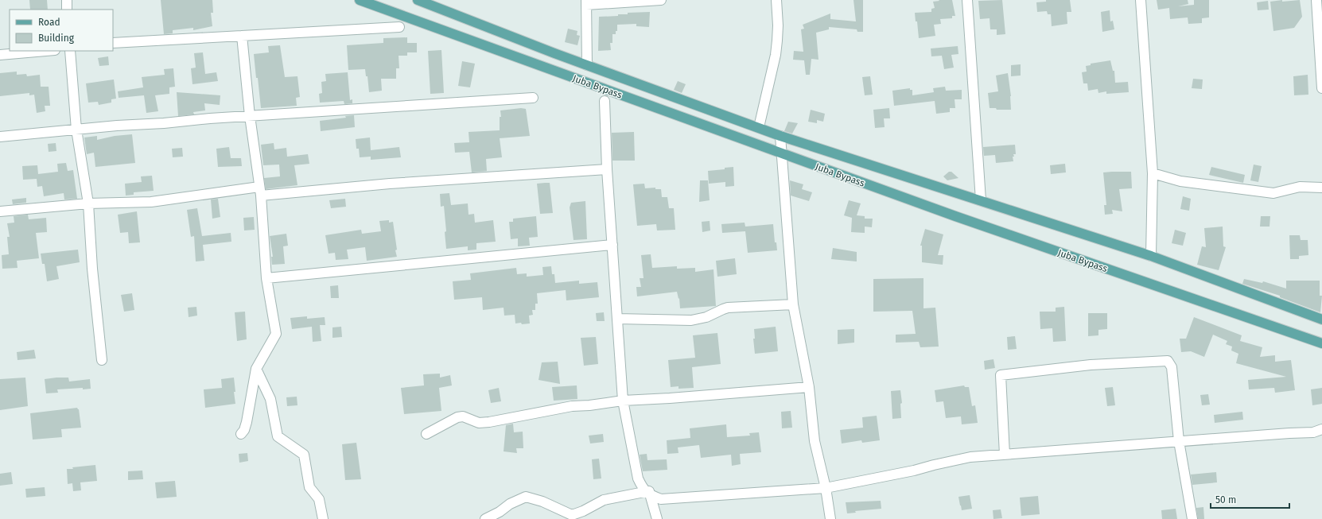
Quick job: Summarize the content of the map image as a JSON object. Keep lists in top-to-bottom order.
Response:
{
  "streets": {
    "main road": ["Juba Bypass"]
  },
  "legend": ["Road", "Building"],
  "scale_bar": "50 m"
}
